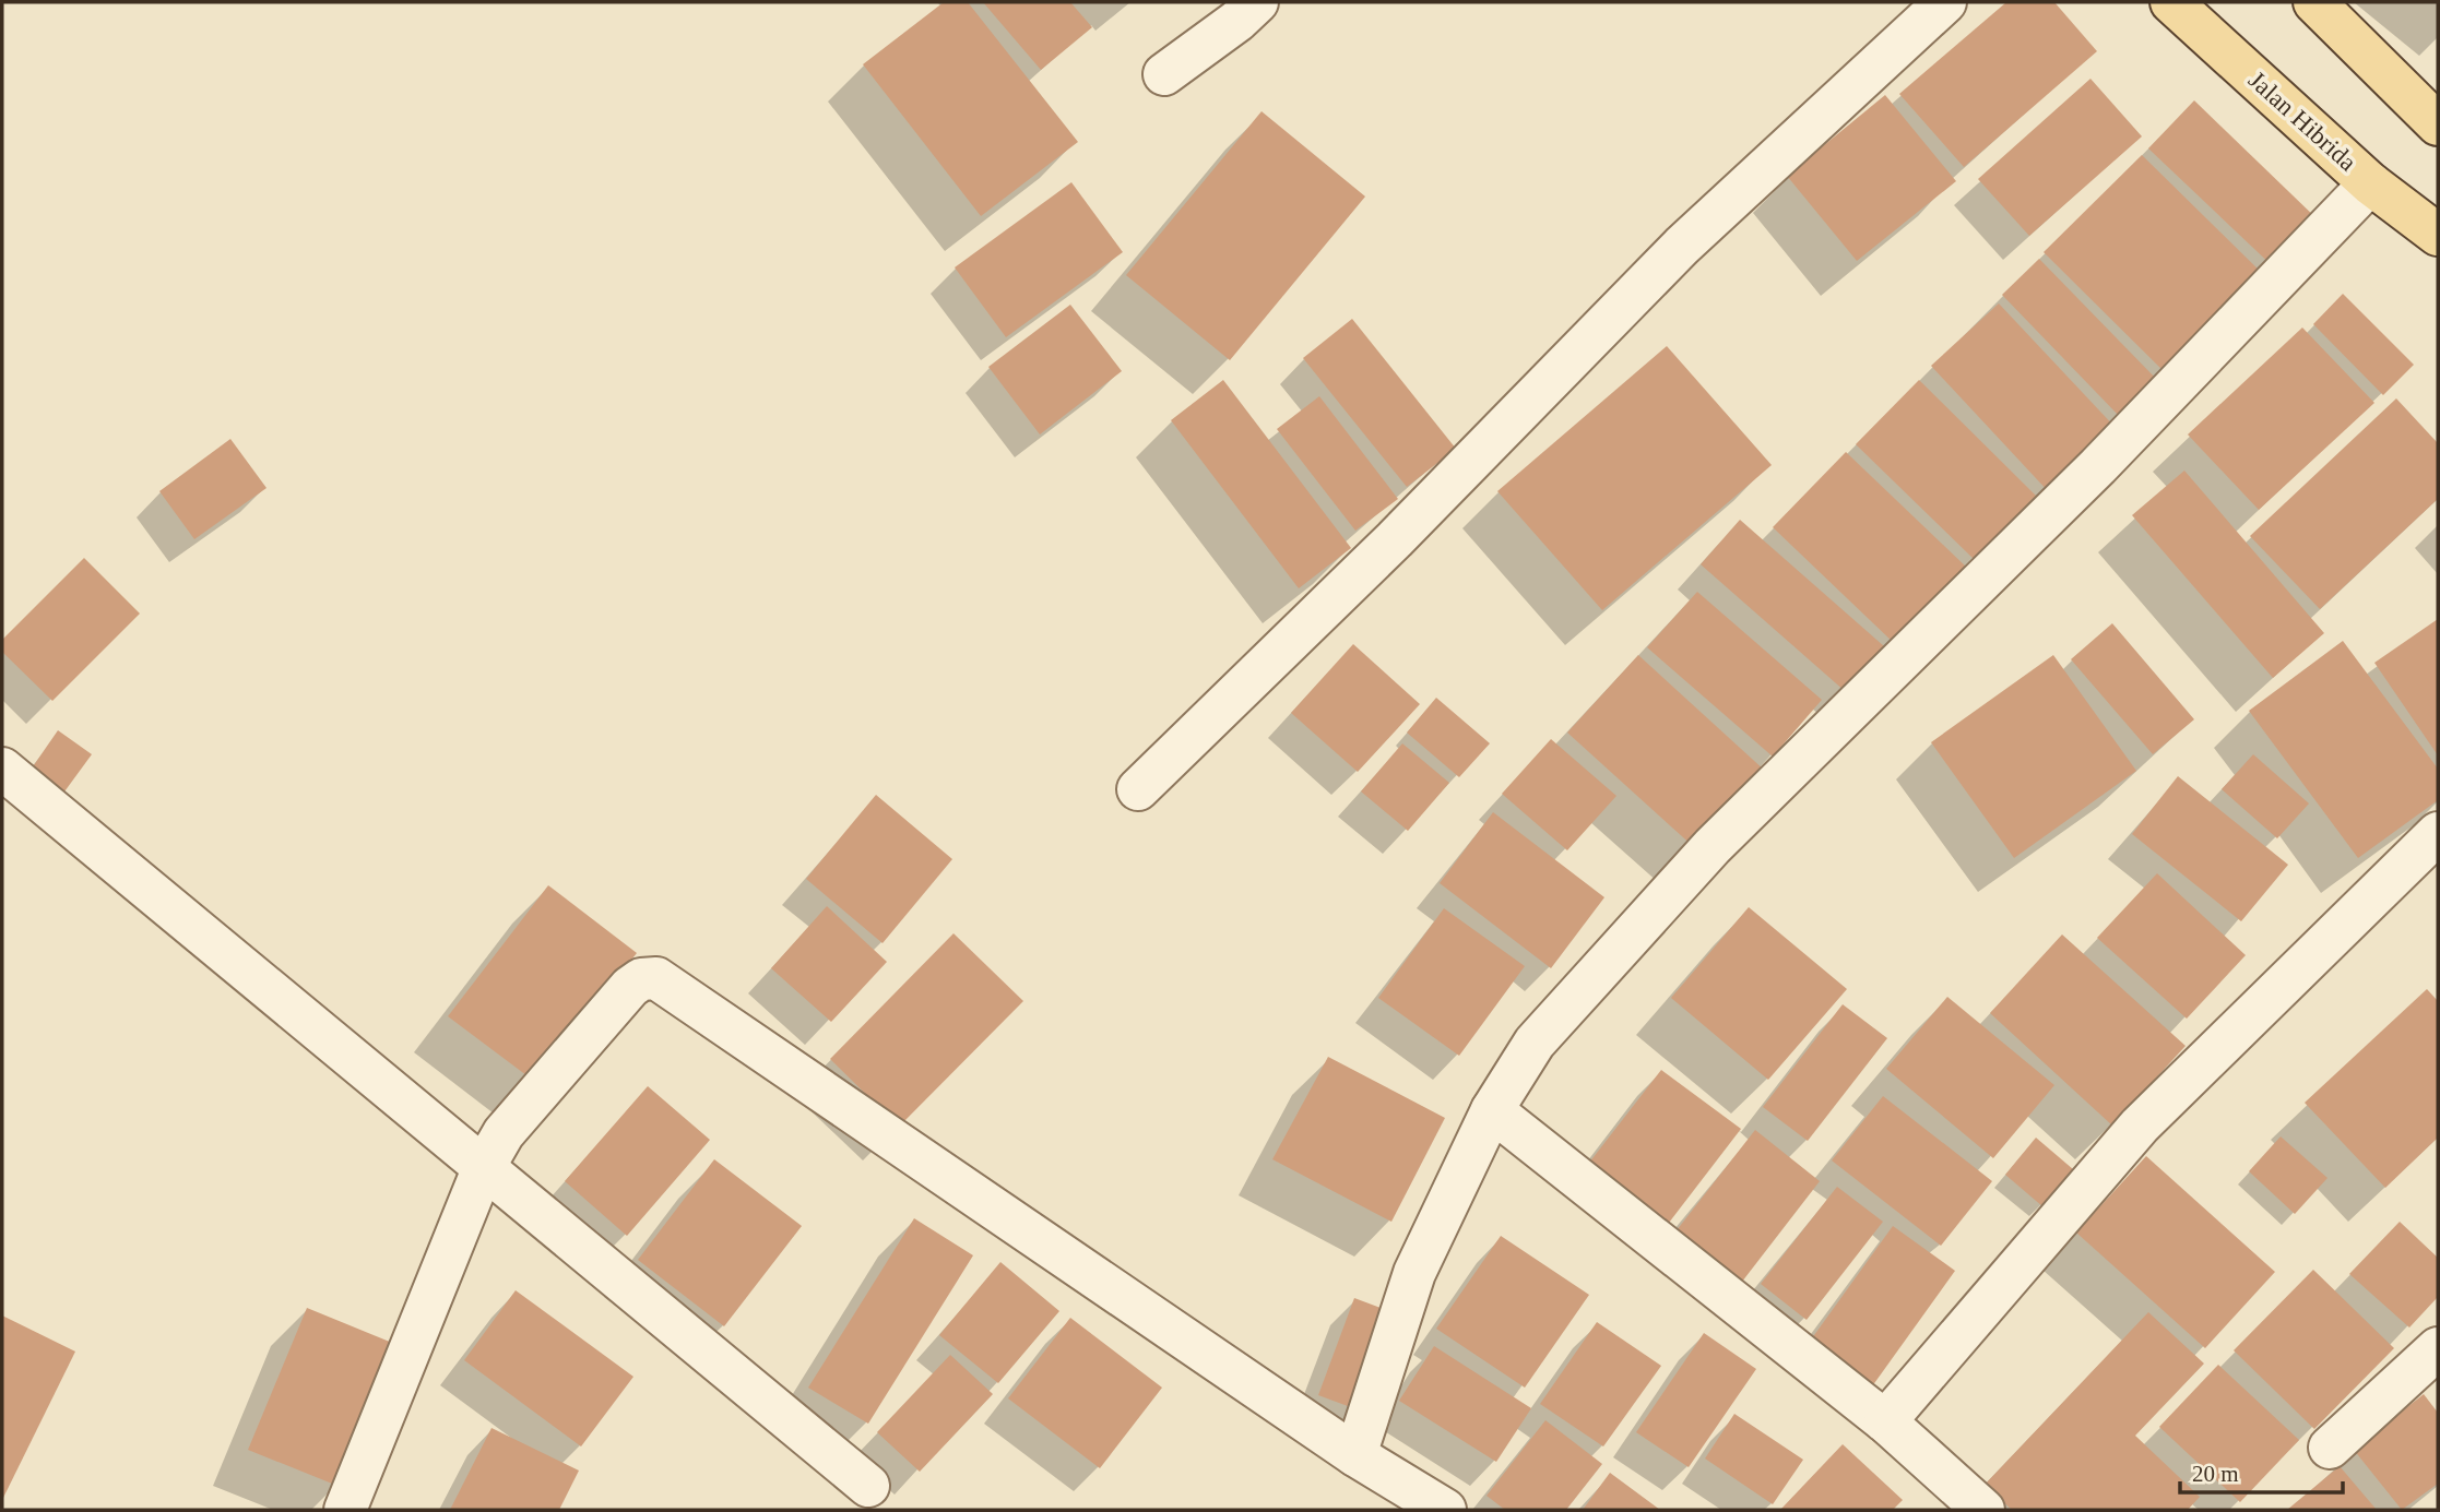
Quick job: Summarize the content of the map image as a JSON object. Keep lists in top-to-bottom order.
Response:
{
  "streets": {
    "main road": ["Jalan Hibrida"]
  },
  "scale_bar": "20 m"
}
